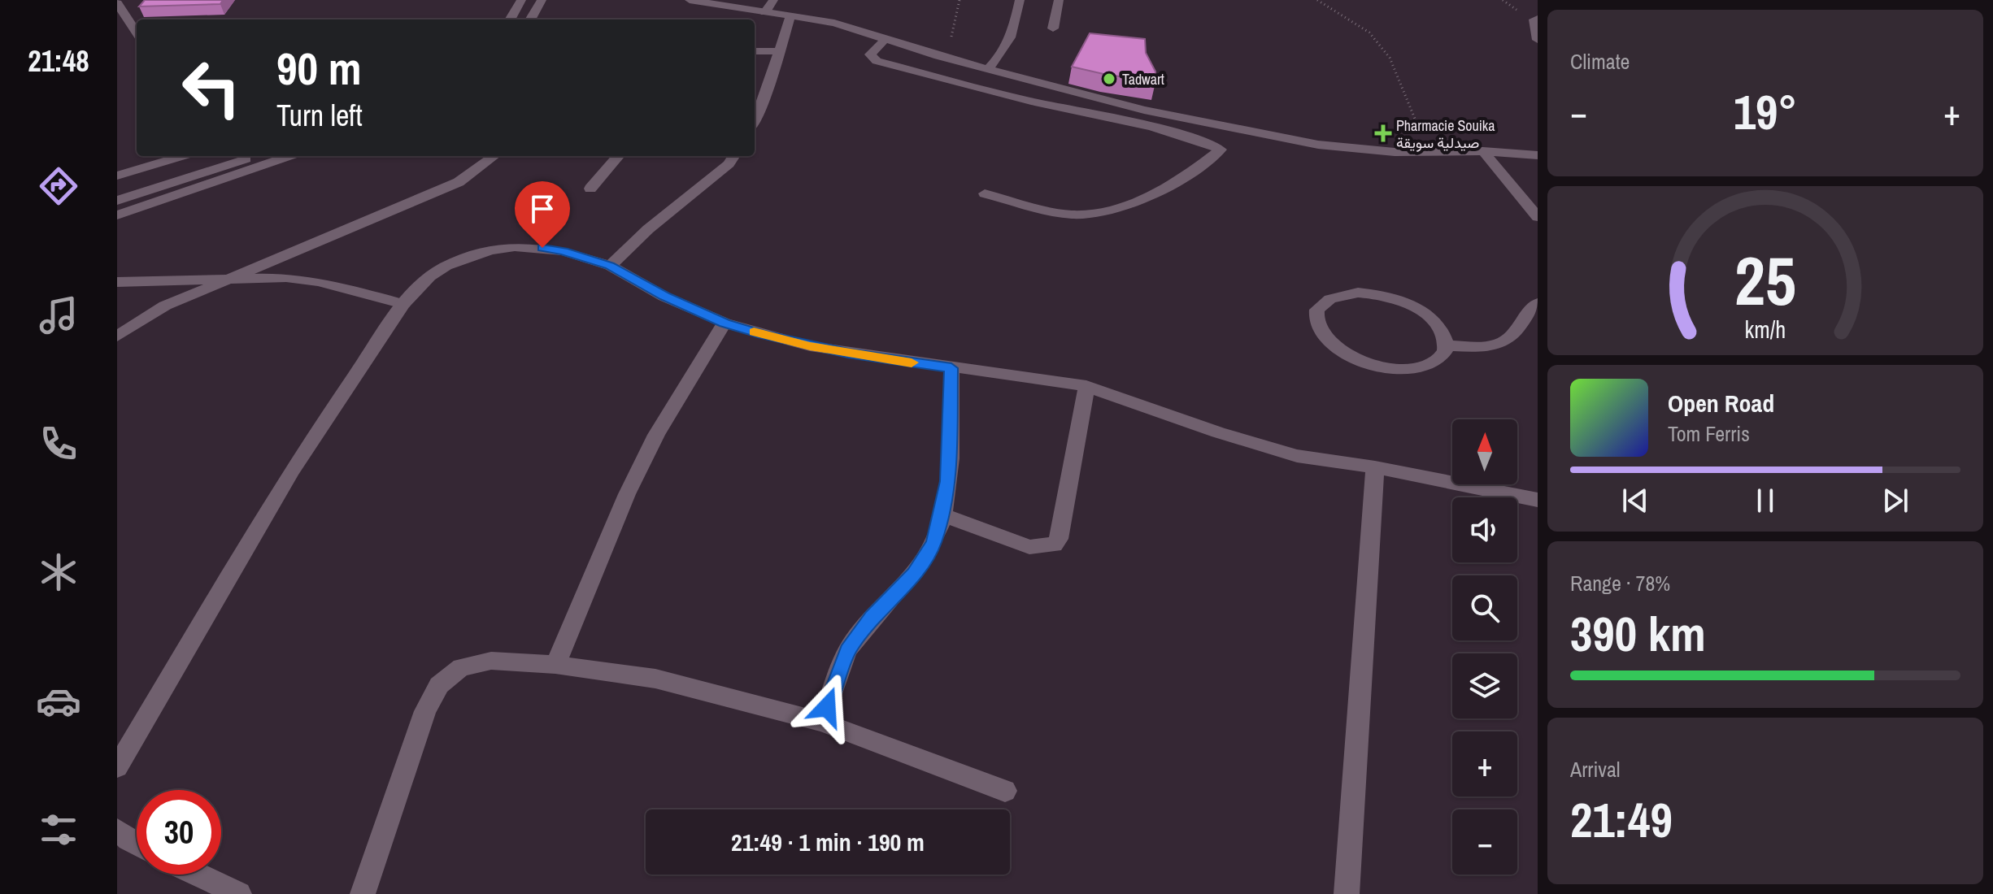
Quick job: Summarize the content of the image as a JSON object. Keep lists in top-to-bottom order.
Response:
{
  "places": {
    "other": ["Tadwart"],
    "health": ["Pharmacie Souika صيدلية سويقة"]
  },
  "north": "top",
  "page": {
    "tabs": "21:48",
    "tile": [
      "Climate",
      ["Range · 78%", "390 km"],
      ["Arrival", "21:49"]
    ],
    "turn": ["90 m", "Turn left"],
    "heat": ["−", "19°", "+"],
    "song": ["Open Road", "Tom Ferris"],
    "map_buttons": ["+", "−"],
    "limit": "30",
    "trip": "21:49 · 1 min · 190 m",
    "gauge": ["25", "km/h"]
  }
}
